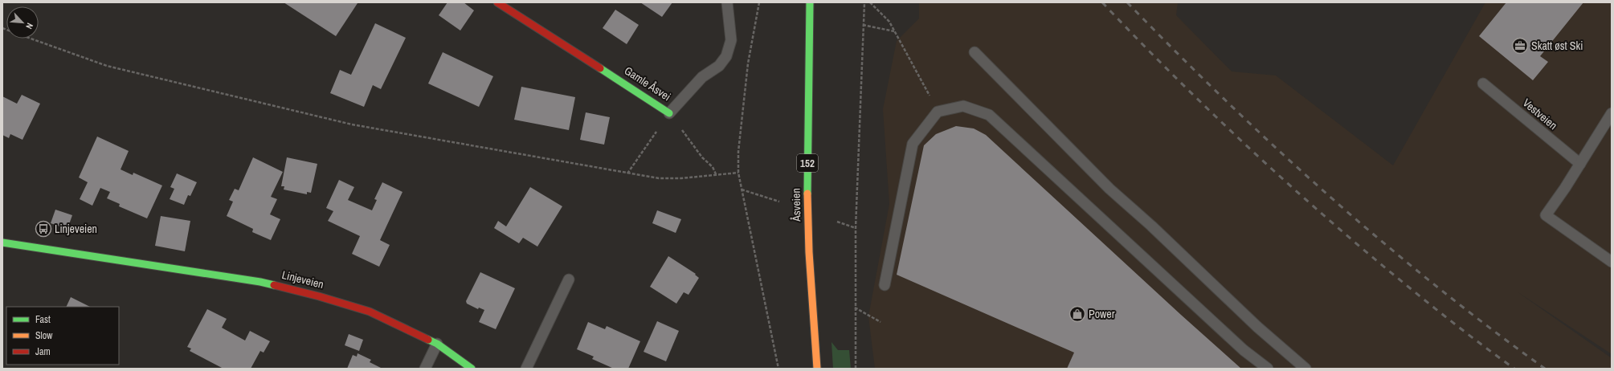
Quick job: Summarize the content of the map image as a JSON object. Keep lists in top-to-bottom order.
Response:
{
  "streets": {
    "street": [
      "Gamle Åsvei",
      "152",
      "Åsveien",
      "Linjeveien"
    ],
    "lane": ["Vestveien"]
  },
  "places": {
    "office": ["Skatt øst Ski"],
    "bus stop": ["Linjeveien"],
    "shop": ["Power"]
  },
  "legend": ["Fast", "Slow", "Jam"],
  "north": "bottom right"
}
